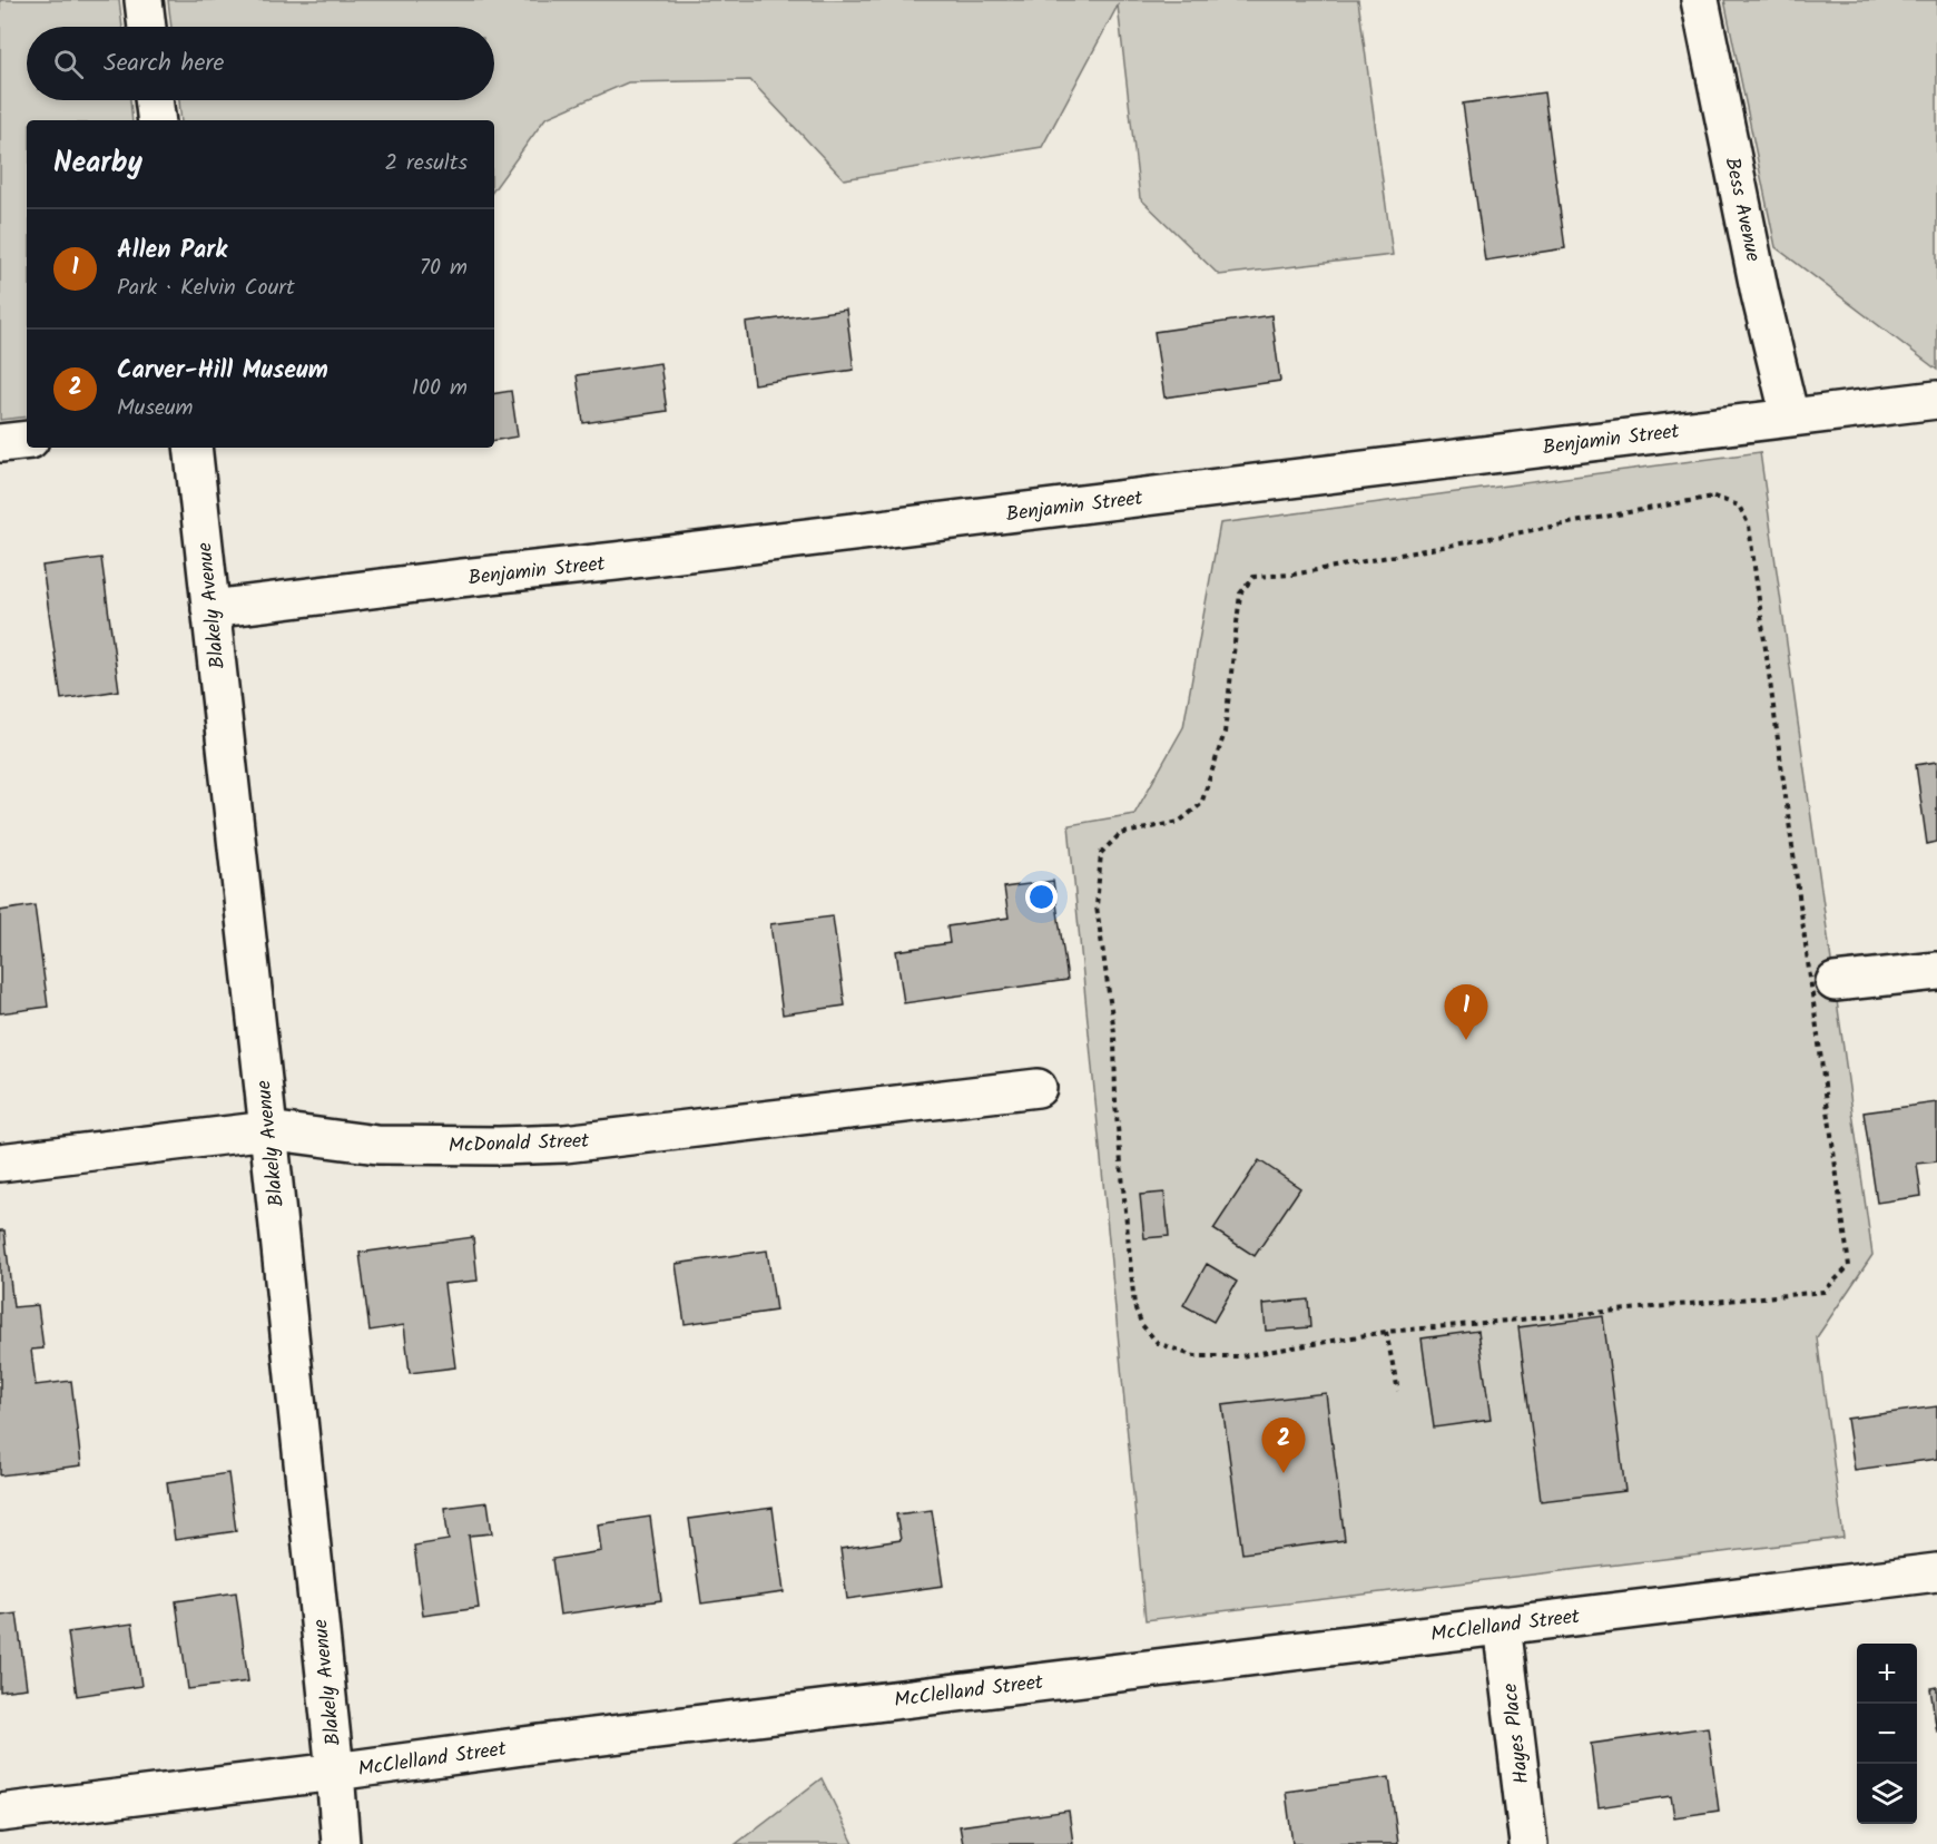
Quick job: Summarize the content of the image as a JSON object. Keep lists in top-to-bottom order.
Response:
{
  "streets": {
    "street": [
      "Bess Avenue",
      "Benjamin Street",
      "Blakely Avenue",
      "McDonald Street",
      "McClelland Street",
      "Hayes Place"
    ]
  },
  "crossings": [
    ["Bess Avenue", "Benjamin Street"],
    ["Benjamin Street", "Blakely Avenue"],
    ["Blakely Avenue", "McDonald Street"],
    ["Blakely Avenue", "McClelland Street"],
    ["McClelland Street", "Hayes Place"]
  ],
  "page": {
    "search": "Search here",
    "heading": ["Nearby", "2 results"],
    "list": [
      {
        "mark": "1",
        "name": "Allen Park",
        "note": "Park · Kelvin Court",
        "value": "70 m"
      },
      {
        "mark": "2",
        "name": "Carver-Hill Museum",
        "note": "Museum",
        "value": "100 m"
      }
    ],
    "pins": ["1", "2"],
    "map_buttons": ["+", "−"]
  }
}
